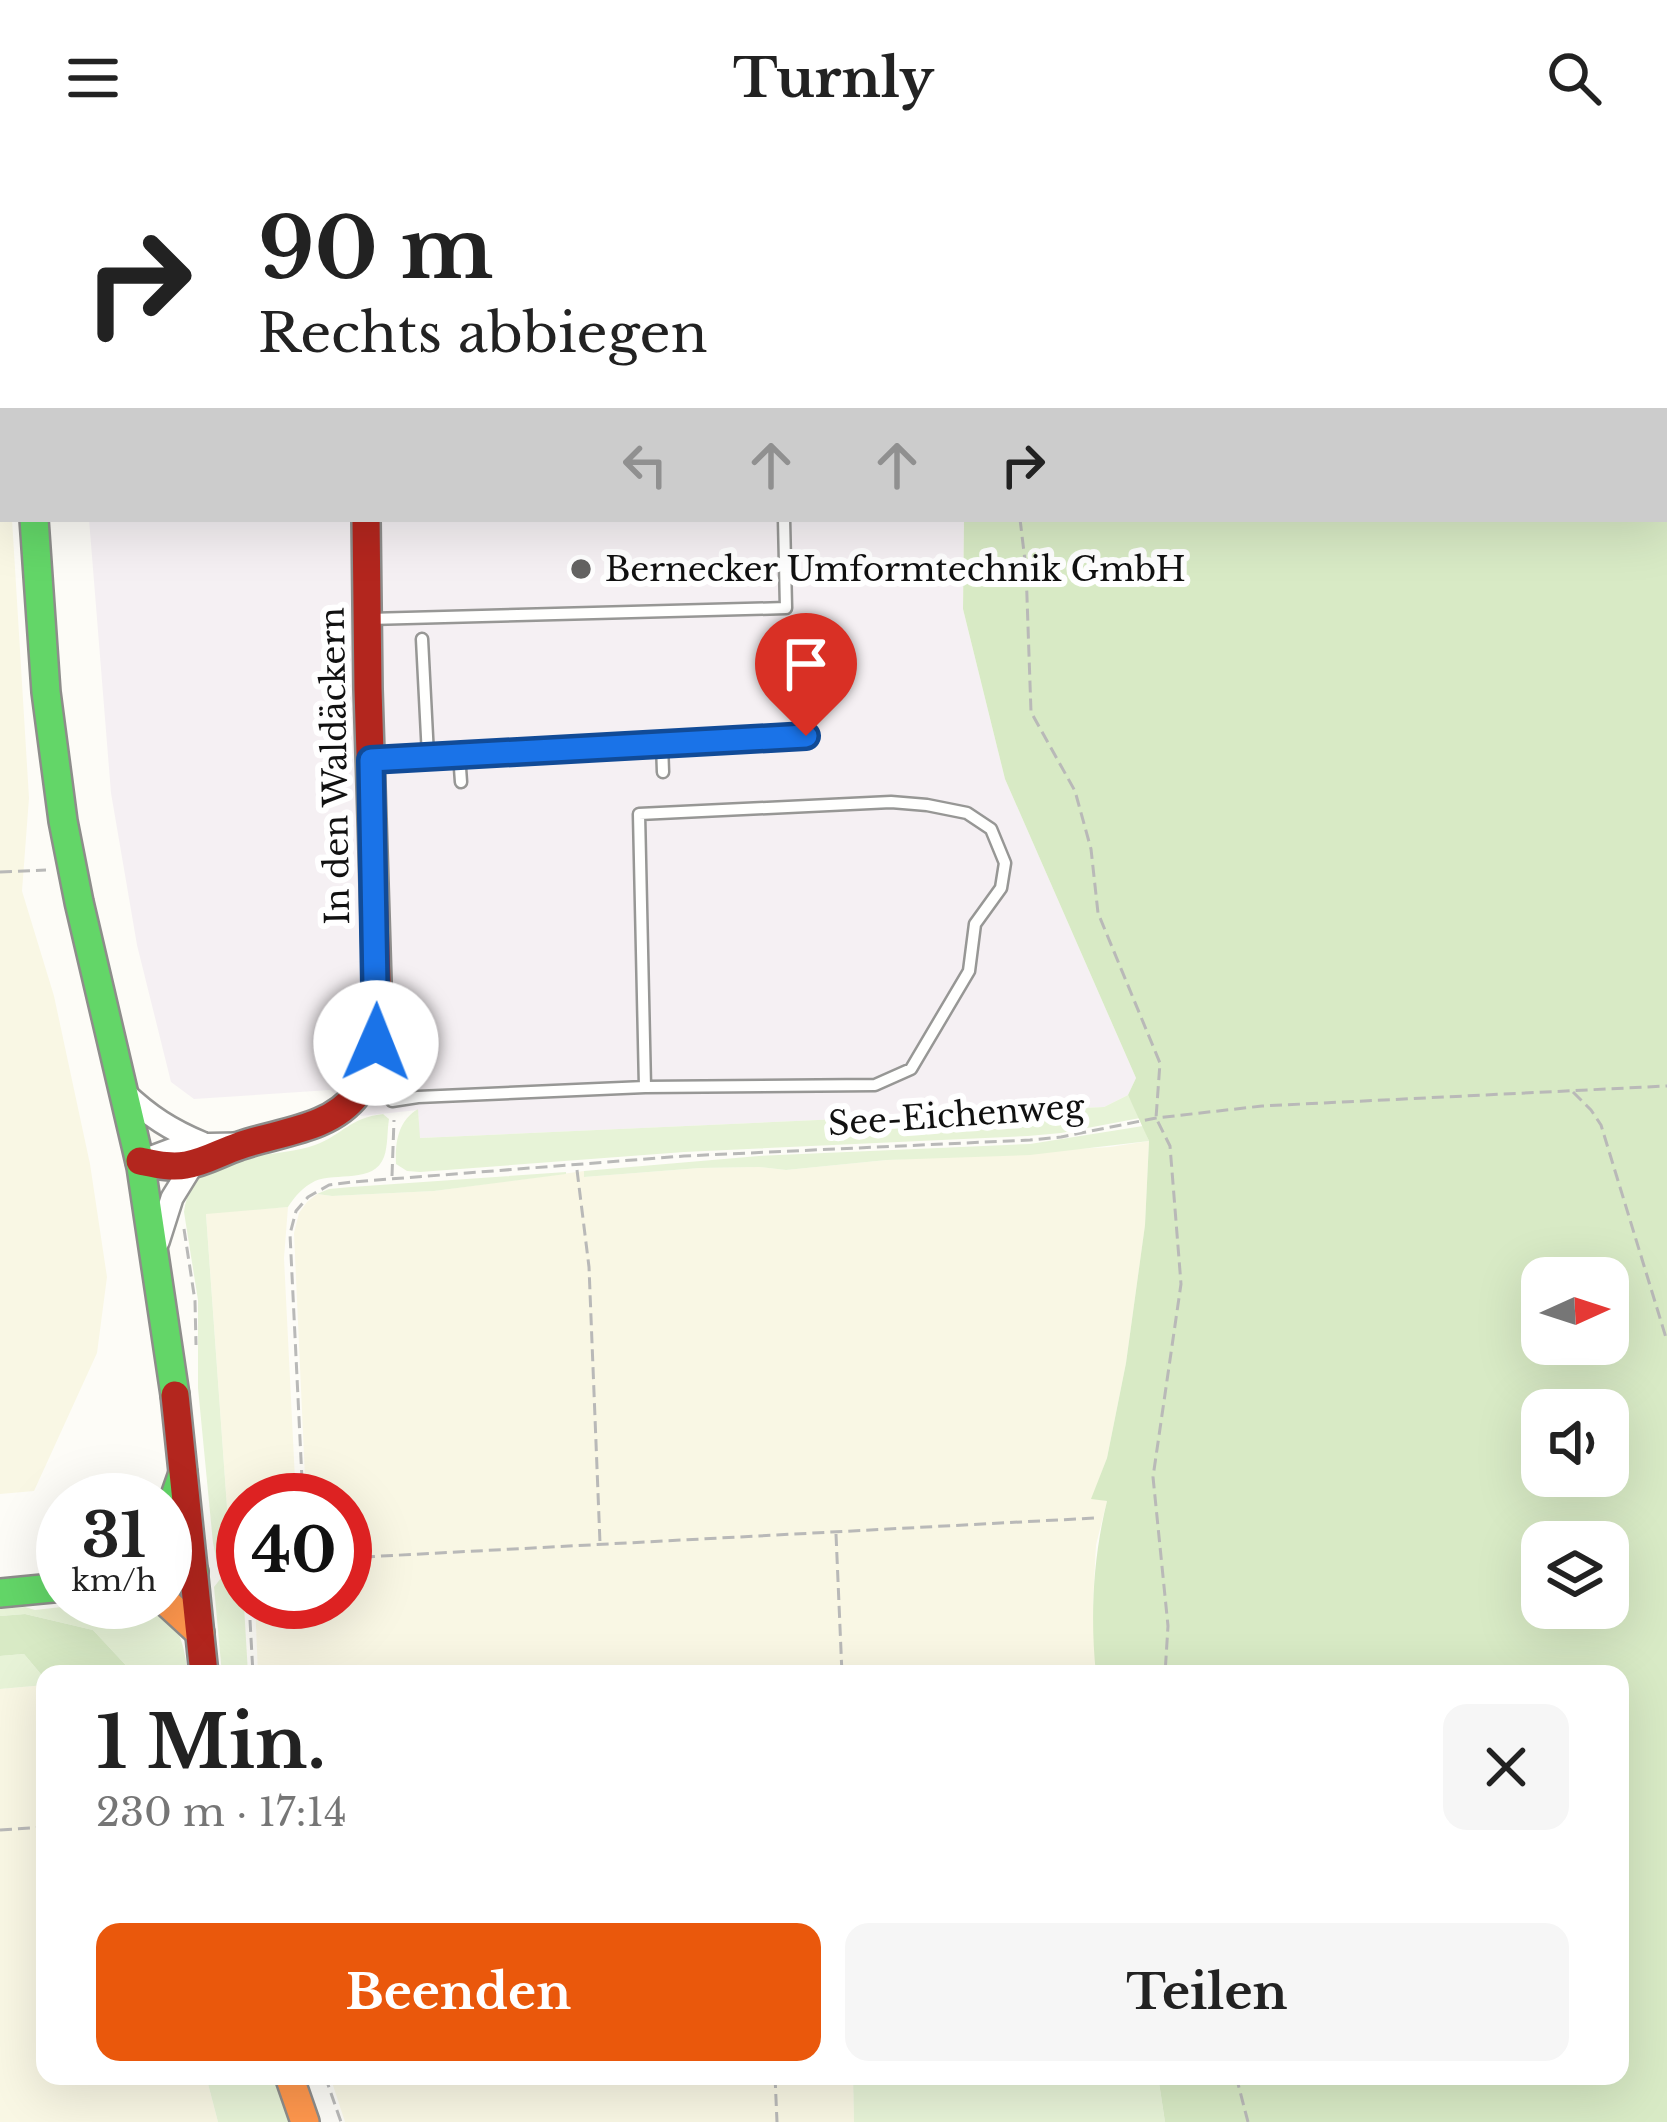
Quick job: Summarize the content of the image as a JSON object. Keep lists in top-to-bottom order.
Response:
{
  "streets": {
    "main road": ["In den Waldäckern"],
    "path": ["See-Eichenweg"]
  },
  "places": ["Bernecker Umformtechnik GmbH"],
  "north": "right",
  "page": {
    "header": "Turnly",
    "turn": ["90 m", "Rechts abbiegen"],
    "speed": "31 km/h",
    "limit": "40",
    "heading": ["1 Min.", "230 m · 17:14"],
    "buttons": ["Beenden", "Teilen"]
  }
}
